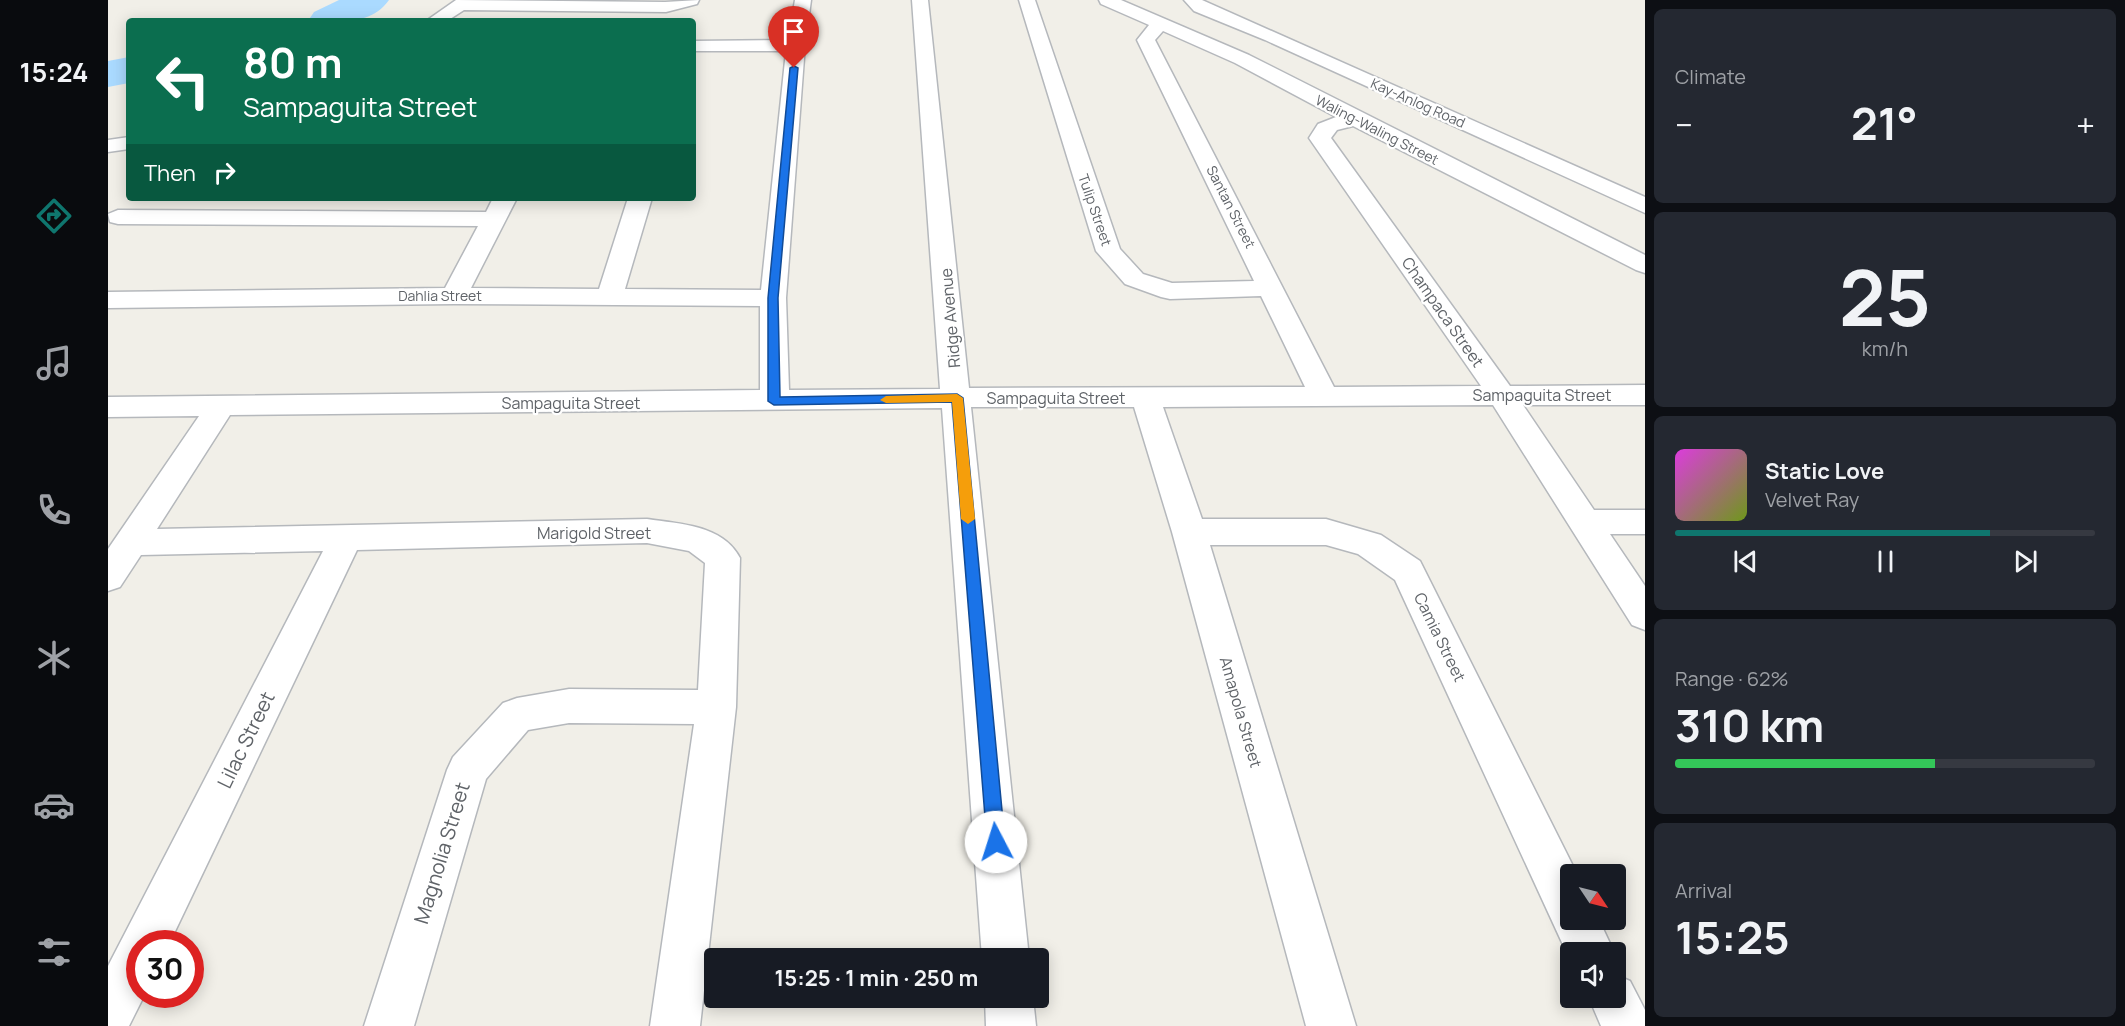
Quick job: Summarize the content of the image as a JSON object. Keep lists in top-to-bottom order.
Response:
{
  "streets": {
    "street": [
      "Kay-Anlog Road",
      "Waling-Waling Street",
      "Santan Street",
      "Tulip Street",
      "Dahlia Street",
      "Champaca Street",
      "Ridge Avenue",
      "Sampaguita Street",
      "Marigold Street",
      "Camia Street",
      "Amapola Street",
      "Lilac Street",
      "Magnolia Street"
    ]
  },
  "crossings": [
    ["Waling-Waling Street", "Santan Street"],
    ["Waling-Waling Street", "Champaca Street"],
    ["Santan Street", "Tulip Street"],
    ["Santan Street", "Sampaguita Street"],
    ["Champaca Street", "Sampaguita Street"],
    ["Ridge Avenue", "Sampaguita Street"],
    ["Sampaguita Street", "Amapola Street"],
    ["Marigold Street", "Lilac Street"],
    ["Marigold Street", "Magnolia Street"],
    ["Camia Street", "Amapola Street"]
  ],
  "north": "bottom right",
  "page": {
    "tabs": "15:24",
    "tile": [
      "Climate",
      ["25", "km/h"],
      ["Range · 62%", "310 km"],
      ["Arrival", "15:25"]
    ],
    "turn": ["80 m", "Sampaguita Street"],
    "heat": ["−", "21°", "+"],
    "then": "Then",
    "song": ["Static Love", "Velvet Ray"],
    "limit": "30",
    "trip": "15:25 · 1 min · 250 m"
  }
}
